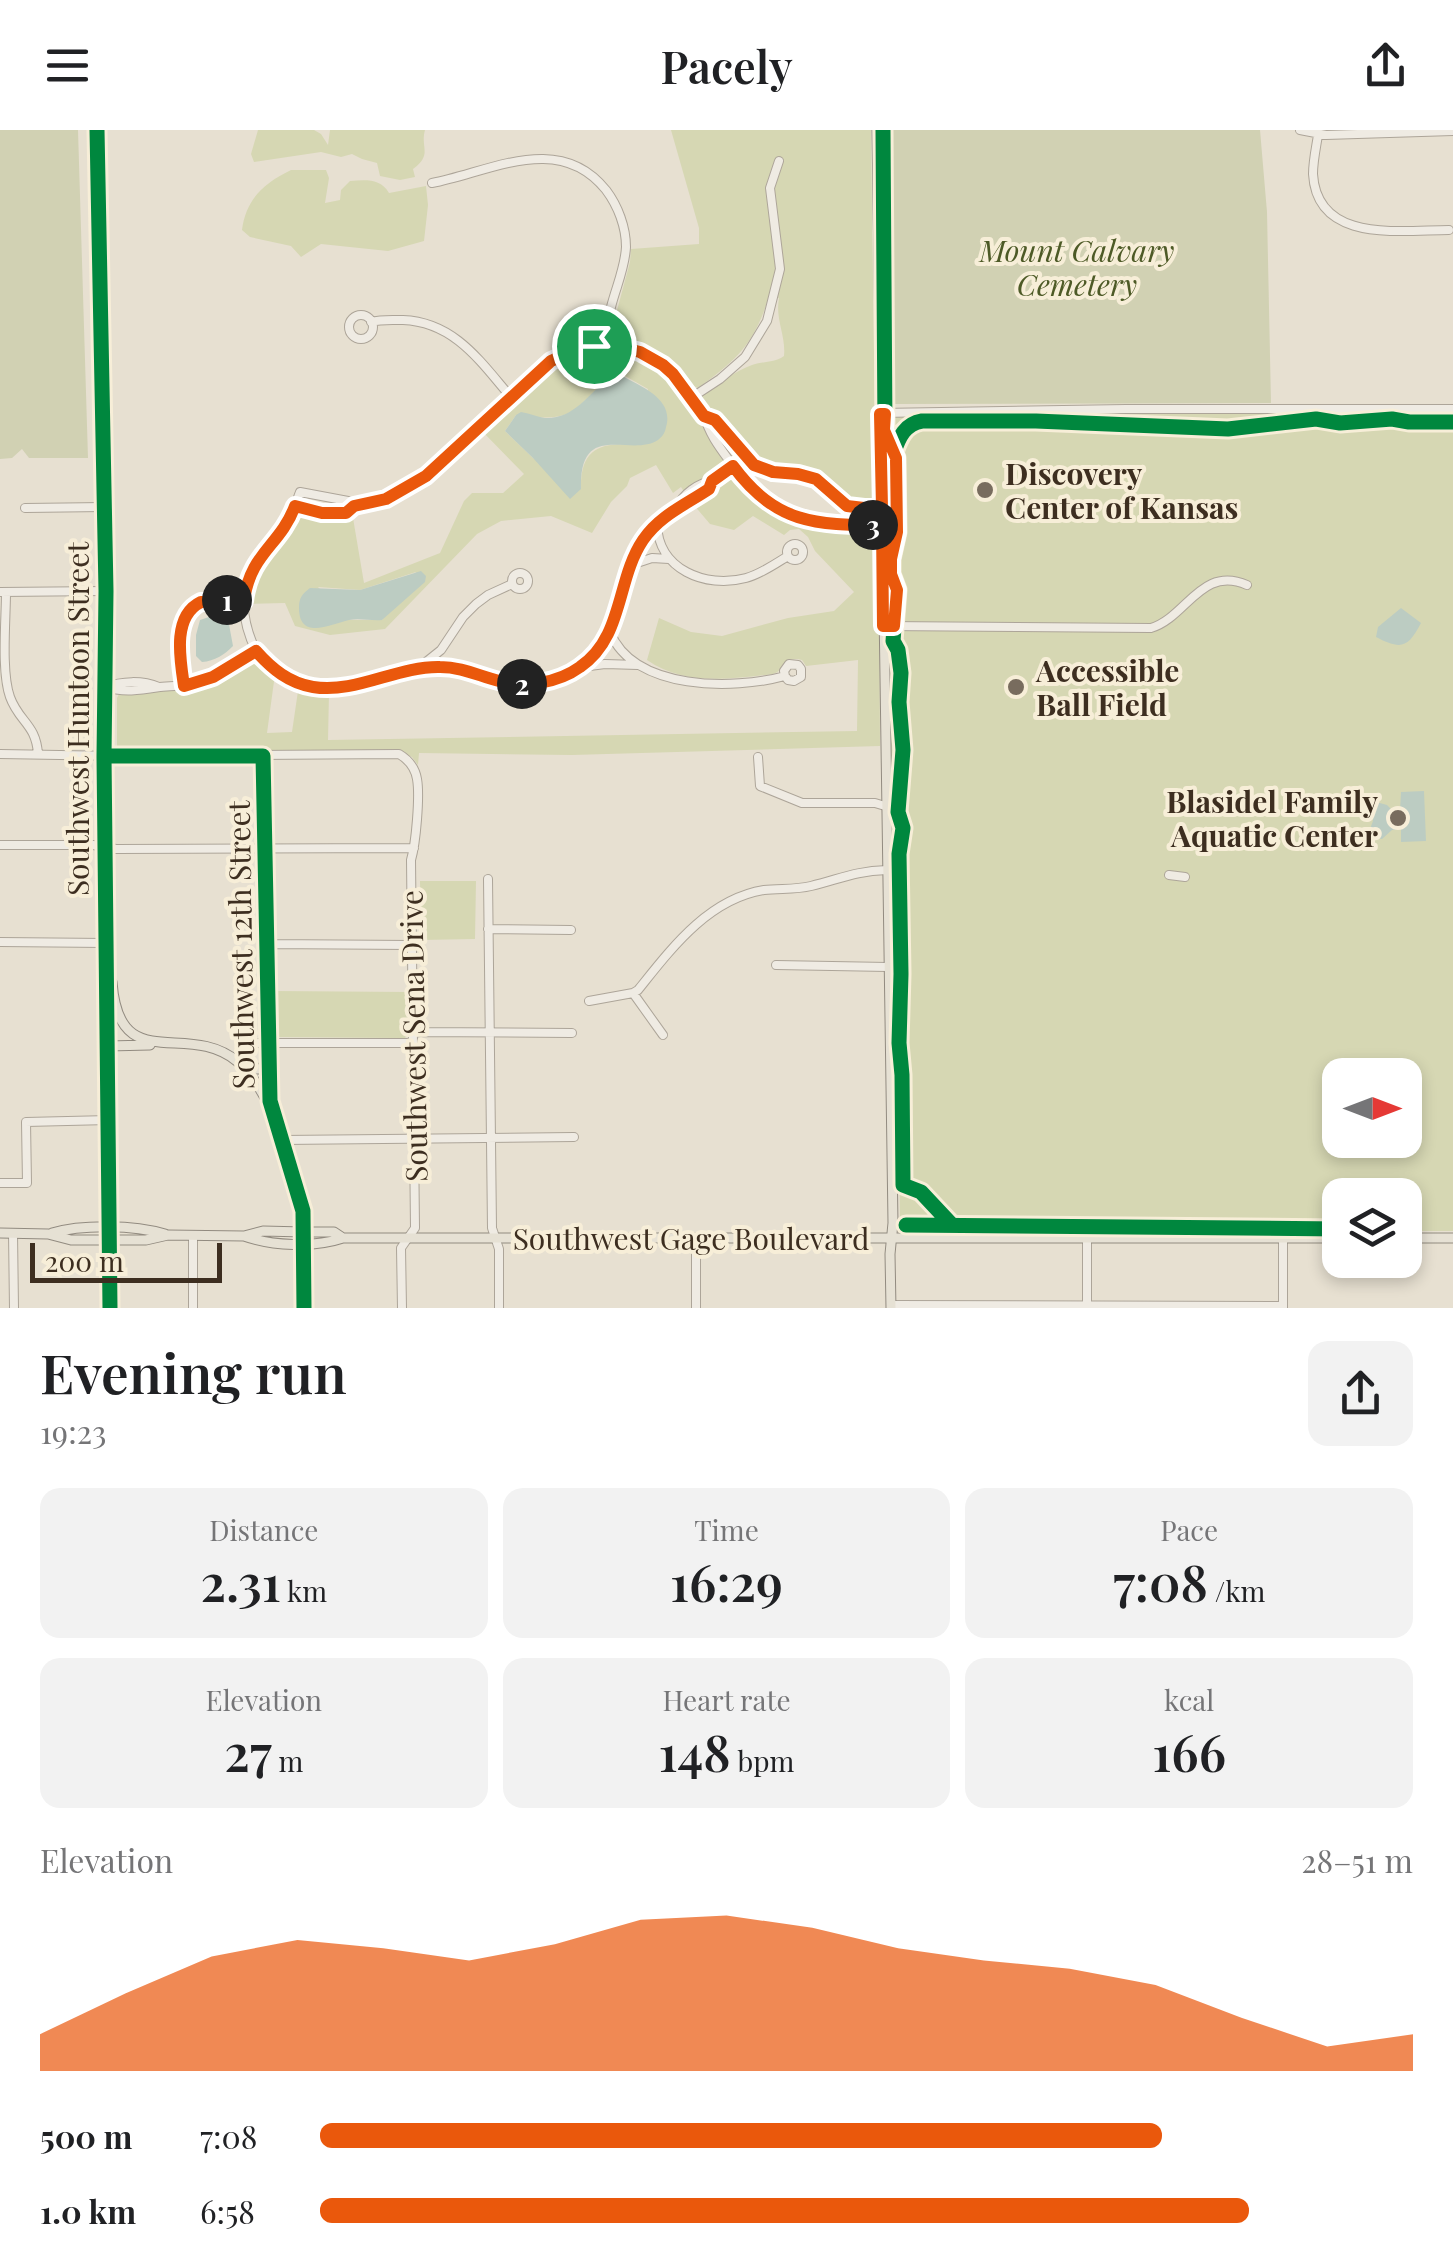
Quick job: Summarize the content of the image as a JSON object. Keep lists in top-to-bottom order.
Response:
{
  "streets": {
    "main road": ["Southwest Huntoon Street", "Southwest 12th Street", "Southwest Gage Boulevard"],
    "street": ["Southwest Sena Drive"]
  },
  "crossings": [
    ["Southwest Huntoon Street", "Southwest Gage Boulevard"],
    ["Southwest 12th Street", "Southwest Sena Drive"],
    ["Southwest 12th Street", "Southwest Gage Boulevard"],
    ["Southwest Sena Drive", "Southwest Gage Boulevard"]
  ],
  "parks": ["Mount Calvary Cemetery"],
  "places": ["Discovery Center of Kansas", "Accessible Ball Field", "Blasidel Family Aquatic Center"],
  "scale_bar": "200 m",
  "north": "right",
  "page": {
    "header": "Pacely",
    "pins": ["3", "1", "2"],
    "scale": "200 m",
    "heading": ["Evening run", "19:23"],
    "stats": [
      ["Distance", "2.31 km"],
      ["Time", "16:29"],
      ["Pace", "7:08 /km"],
      ["Elevation", "27 m"],
      ["Heart rate", "148 bpm"],
      ["kcal", "166"]
    ],
    "chart": ["Elevation", "28–51 m"],
    "list": [
      {
        "name": "500 m",
        "note": "7:08"
      },
      {
        "name": "1.0 km",
        "note": "6:58"
      }
    ]
  }
}
